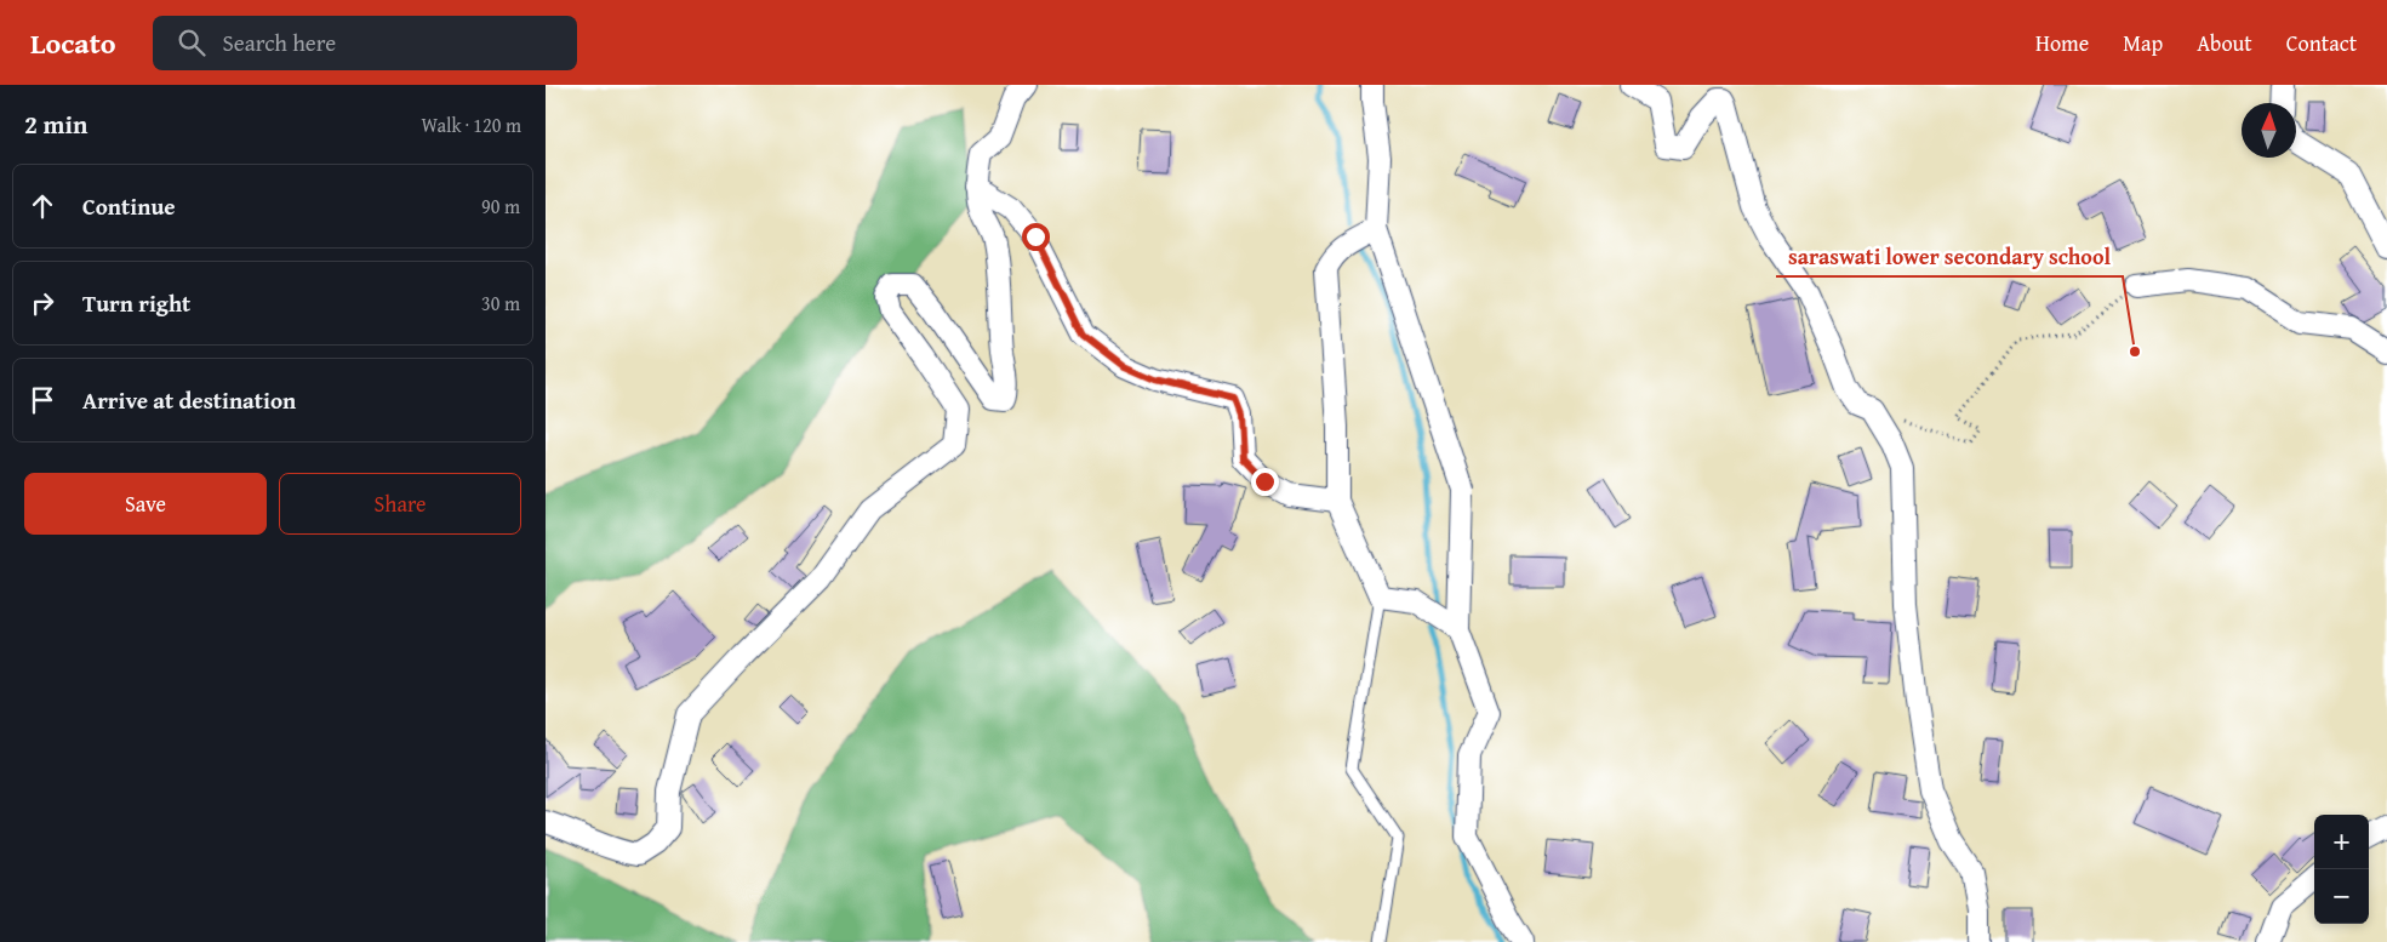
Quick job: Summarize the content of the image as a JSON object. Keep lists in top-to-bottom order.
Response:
{
  "places": ["saraswati lower secondary school"],
  "north": "top",
  "page": {
    "header": "Locato",
    "search": "Search here",
    "nav": [
      "Home",
      "Map",
      "About",
      "Contact"
    ],
    "heading": ["2 min", "Walk · 120 m"],
    "list": [
      ["Continue", "90 m"],
      ["Turn right", "30 m"],
      "Arrive at destination"
    ],
    "buttons": ["Save", "Share"],
    "map_buttons": ["+", "−"]
  }
}
